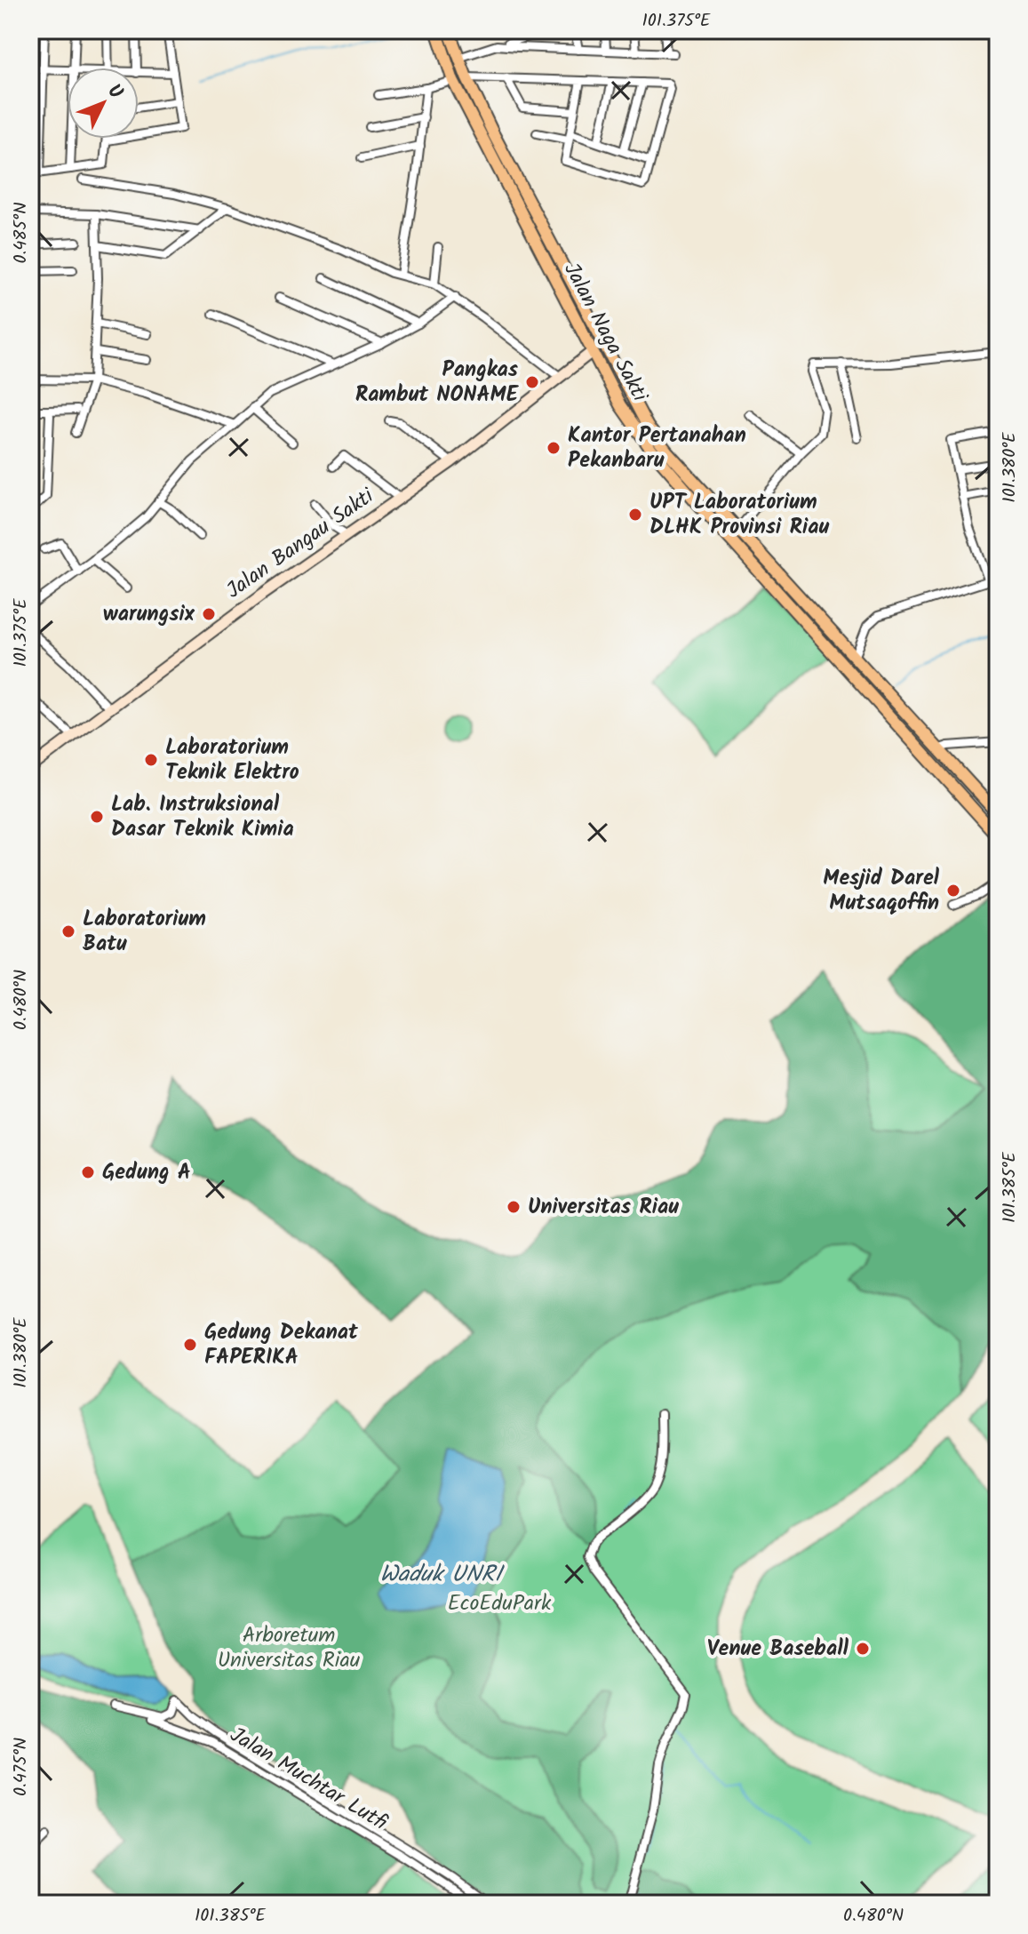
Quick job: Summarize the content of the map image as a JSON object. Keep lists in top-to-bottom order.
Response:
{
  "streets": {
    "main road": ["Jalan Naga Sakti"],
    "street": ["Jalan Bangau Sakti", "Jalan Muchtar Lutfi"]
  },
  "crossings": [
    ["Jalan Naga Sakti", "Jalan Bangau Sakti"]
  ],
  "water": ["Waduk UNRI"],
  "parks": ["EcoEduPark", "Arboretum Universitas Riau"],
  "places": [
    "Pangkas Rambut NONAME",
    "Kantor Pertanahan Pekanbaru",
    "UPT Laboratorium DLHK Provinsi Riau",
    "warungsix",
    "Laboratorium Teknik Elektro",
    "Lab. Instruksional Dasar Teknik Kimia",
    "Mesjid Darel Mutsaqoffin",
    "Laboratorium Batu",
    "Gedung A",
    "Universitas Riau",
    "Gedung Dekanat FAPERIKA",
    "Venue Baseball"
  ],
  "north": "top right",
  "coordinates": [
    "101.375°E",
    "0.485°N",
    "101.380°E",
    "0.480°N",
    "101.385°E",
    "0.475°N"
  ]
}
